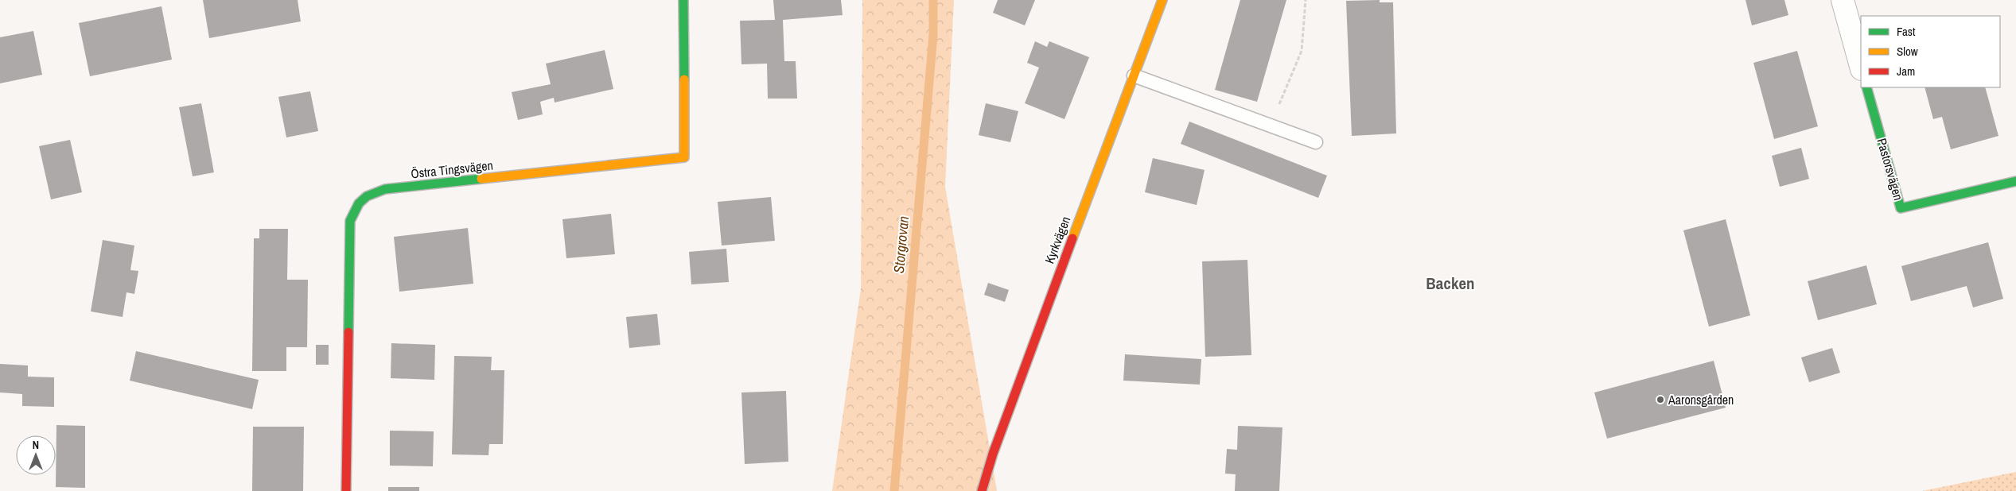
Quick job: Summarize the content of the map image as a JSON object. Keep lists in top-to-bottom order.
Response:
{
  "streets": {
    "street": ["Östra Tingsvägen", "Pastorsvägen", "Kyrkvägen"]
  },
  "districts": ["Backen"],
  "water": ["Storgrovan"],
  "places": ["Aaronsgården"],
  "legend": ["Fast", "Slow", "Jam"],
  "north": "top"
}
